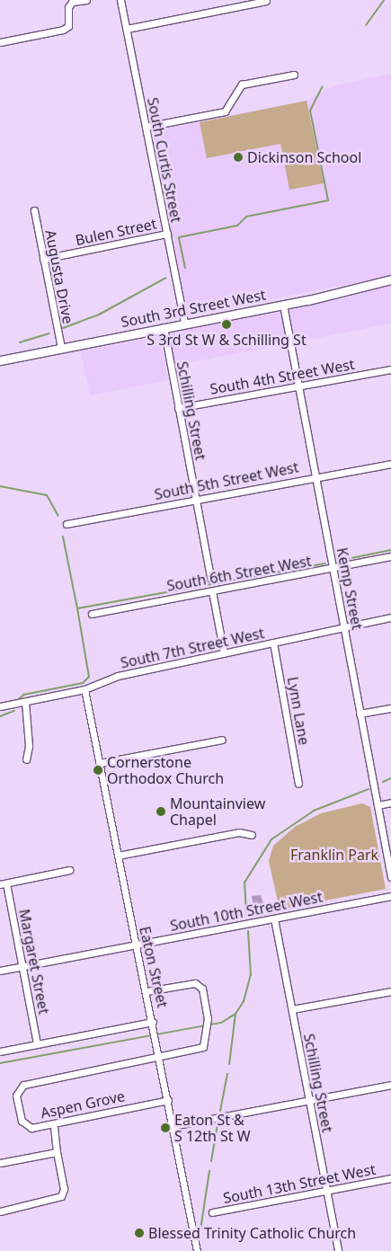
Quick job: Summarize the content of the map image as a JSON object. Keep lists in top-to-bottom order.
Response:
{
  "streets": {
    "main road": ["South 3rd Street West"],
    "street": [
      "South Curtis Street",
      "Bulen Street",
      "Augusta Drive",
      "South 4th Street West",
      "Schilling Street",
      "South 5th Street West",
      "South 6th Street West",
      "Kemp Street",
      "South 7th Street West",
      "Lynn Lane",
      "South 10th Street West",
      "Margaret Street",
      "Eaton Street",
      "Aspen Grove",
      "South 13th Street West"
    ]
  },
  "crossings": [
    ["South Curtis Street", "Bulen Street"],
    ["South Curtis Street", "South 3rd Street West"],
    ["Bulen Street", "Augusta Drive"],
    ["Augusta Drive", "South 3rd Street West"],
    ["South 3rd Street West", "Schilling Street"],
    ["South 3rd Street West", "Kemp Street"],
    ["South 4th Street West", "Schilling Street"],
    ["South 4th Street West", "Kemp Street"],
    ["Schilling Street", "South 5th Street West"],
    ["Schilling Street", "South 10th Street West"],
    ["Schilling Street", "South 13th Street West"],
    ["South 5th Street West", "Kemp Street"],
    ["South 6th Street West", "Kemp Street"],
    ["Kemp Street", "South 7th Street West"],
    ["South 7th Street West", "Lynn Lane"],
    ["South 7th Street West", "Eaton Street"],
    ["South 10th Street West", "Margaret Street"],
    ["South 10th Street West", "Eaton Street"],
    ["Eaton Street", "Aspen Grove"]
  ],
  "parks": ["Franklin Park"],
  "places": [
    "Dickinson School",
    "S 3rd St W & Schilling St",
    "Cornerstone Orthodox Church",
    "Mountainview Chapel",
    "Eaton St & S 12th St W",
    "Blessed Trinity Catholic Church"
  ]
}
